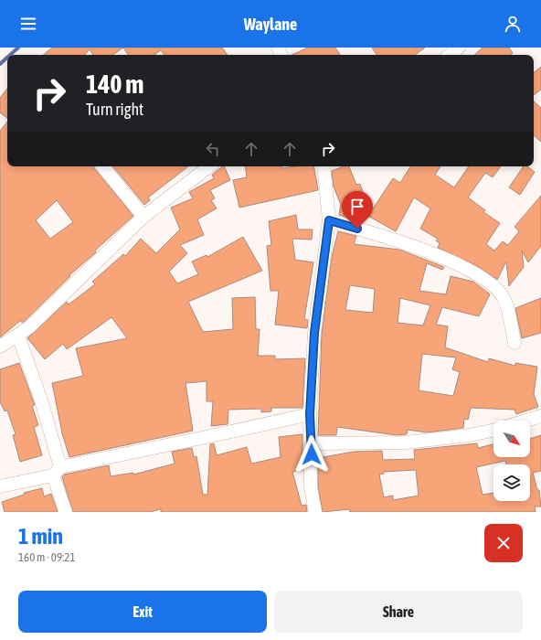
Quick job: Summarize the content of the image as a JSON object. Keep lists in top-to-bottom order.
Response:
{
  "north": "bottom right",
  "page": {
    "header": "Waylane",
    "turn": ["140 m", "Turn right"],
    "heading": ["1 min", "160 m · 09:21"],
    "buttons": ["Exit", "Share"]
  }
}
